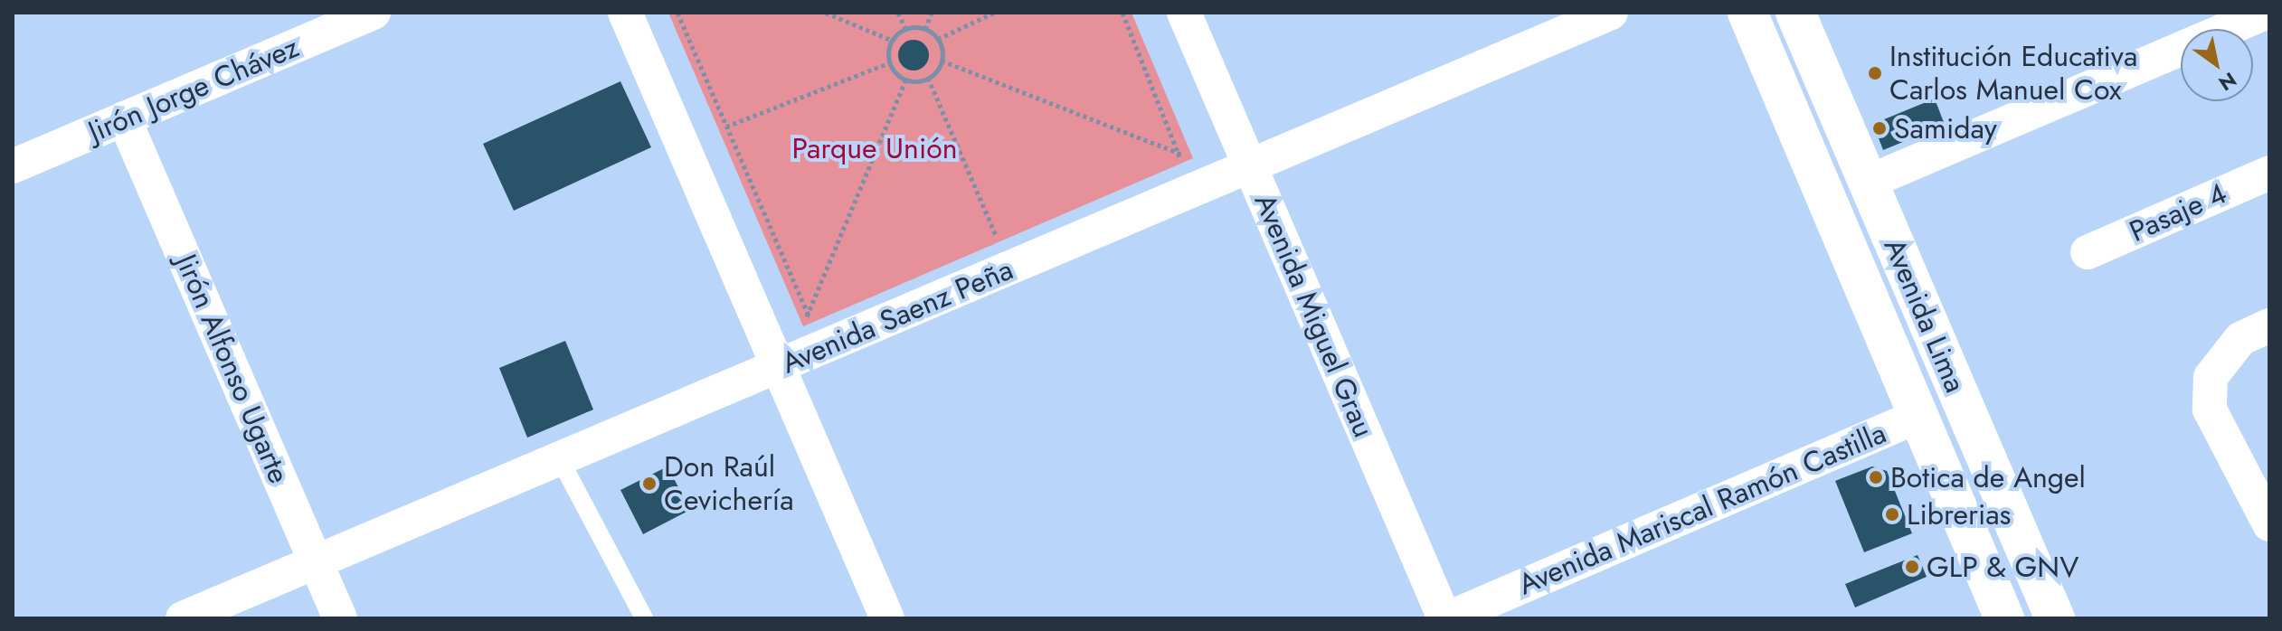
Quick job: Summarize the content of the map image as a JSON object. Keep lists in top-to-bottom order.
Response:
{
  "streets": {
    "main road": ["Avenida Lima"],
    "street": [
      "Jirón Jorge Chávez",
      "Pasaje 4",
      "Avenida Miguel Grau",
      "Avenida Saenz Peña",
      "Jirón Alfonso Ugarte",
      "Avenida Mariscal Ramón Castilla"
    ]
  },
  "crossings": [
    ["Jirón Jorge Chávez", "Jirón Alfonso Ugarte"],
    ["Avenida Miguel Grau", "Avenida Saenz Peña"],
    ["Avenida Miguel Grau", "Avenida Mariscal Ramón Castilla"],
    ["Avenida Lima", "Avenida Mariscal Ramón Castilla"],
    ["Avenida Saenz Peña", "Jirón Alfonso Ugarte"]
  ],
  "parks": ["Parque Unión"],
  "places": [
    "Institución Educativa Carlos Manuel Cox",
    "Samiday",
    "Botica de Angel",
    "Don Raúl Cevichería",
    "Librerias",
    "GLP & GNV"
  ],
  "north": "bottom right"
}
